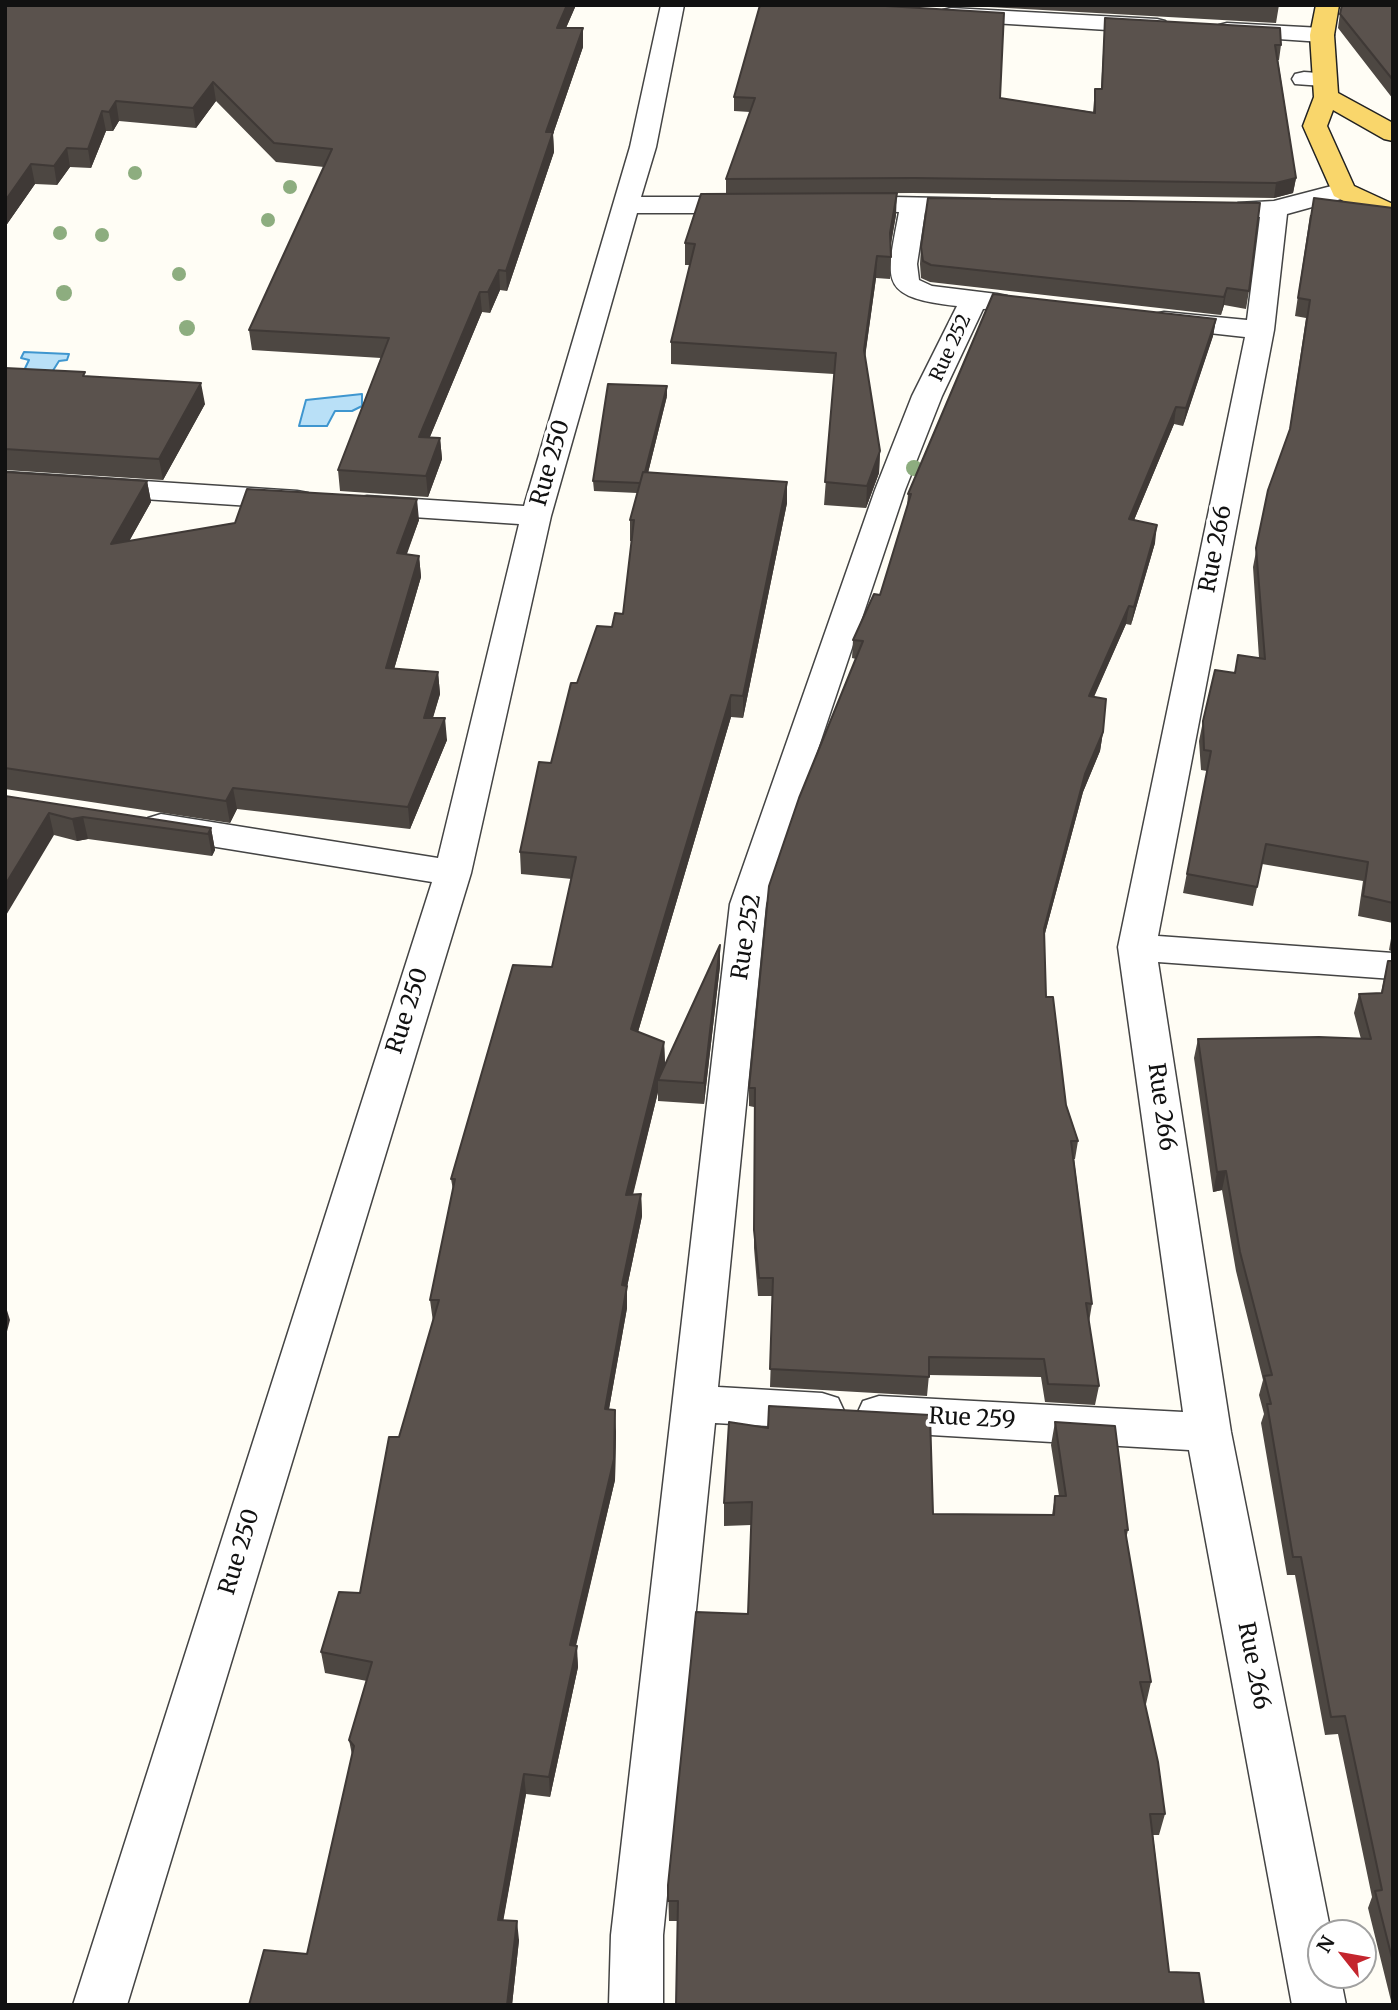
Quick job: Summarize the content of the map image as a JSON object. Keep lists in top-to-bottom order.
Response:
{
  "streets": {
    "street": [
      "Rue 252",
      "Rue 250",
      "Rue 266",
      "Rue 259"
    ]
  },
  "crossings": [
    ["Rue 252", "Rue 259"],
    ["Rue 266", "Rue 259"]
  ],
  "north": "top left"
}
